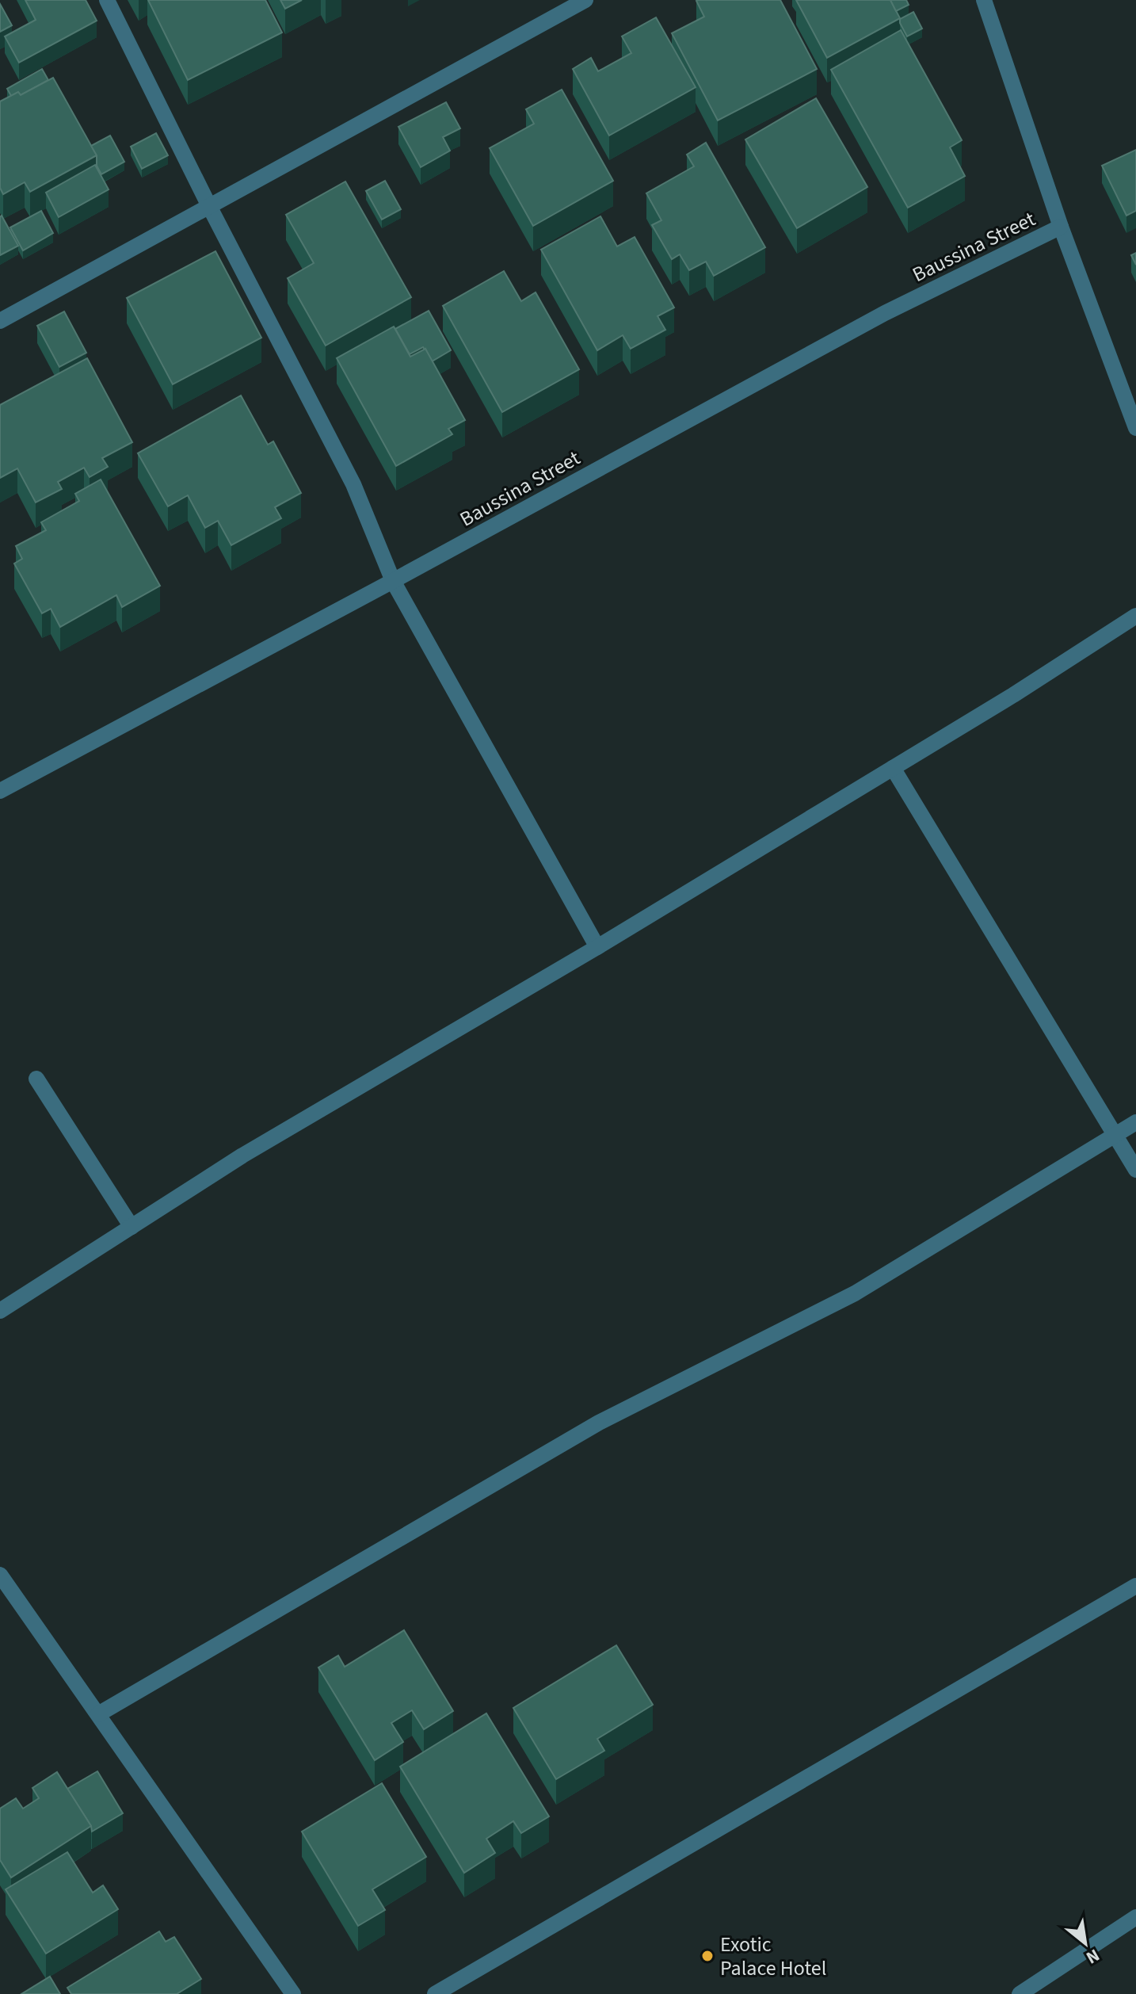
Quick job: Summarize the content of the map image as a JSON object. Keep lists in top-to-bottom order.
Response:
{
  "streets": {
    "street": ["Baussina Street"]
  },
  "places": ["Exotic Palace Hotel"],
  "north": "bottom right"
}
